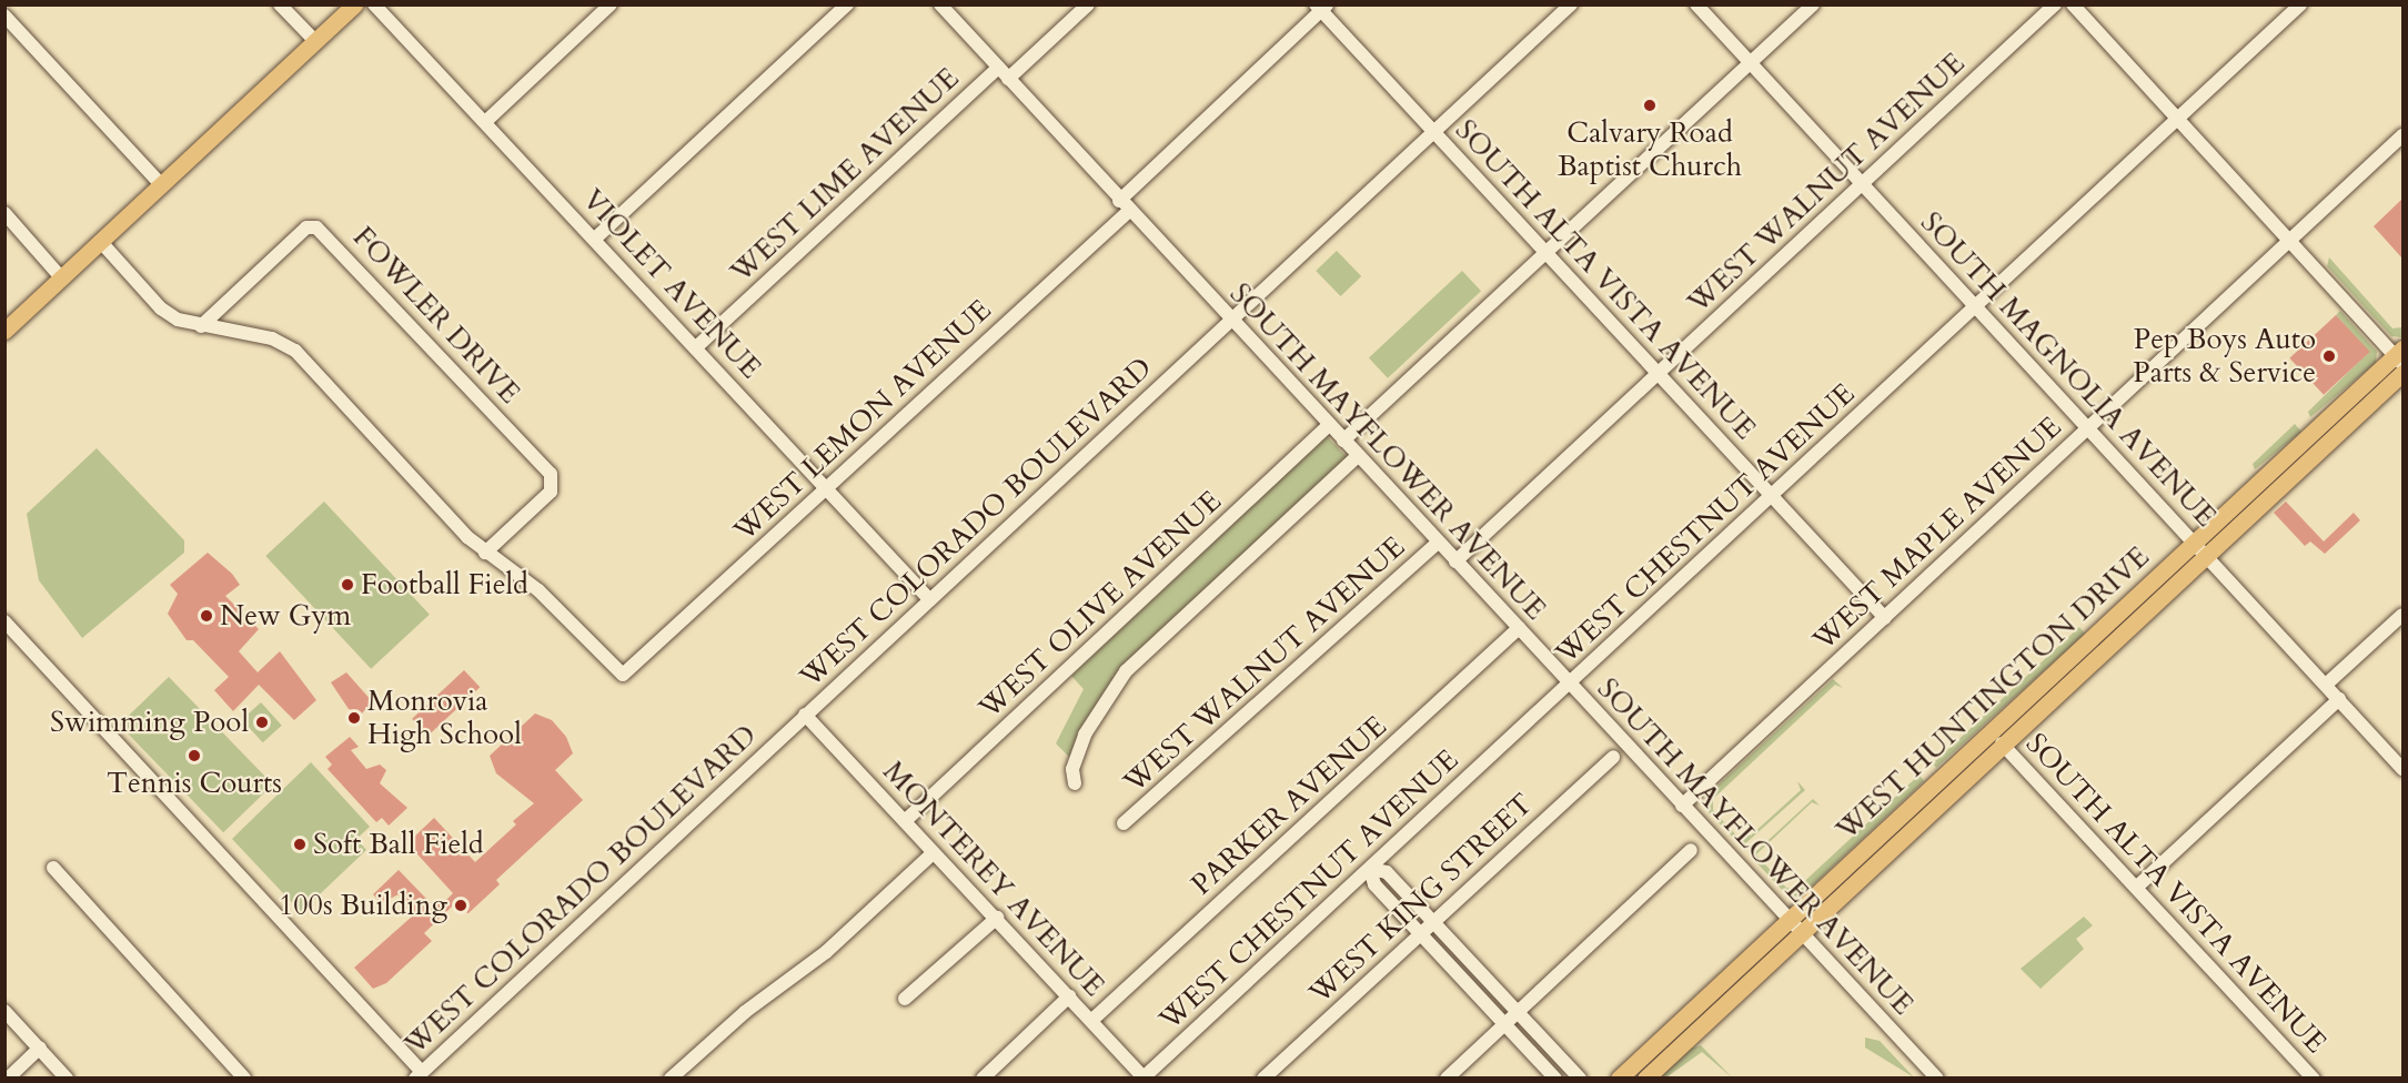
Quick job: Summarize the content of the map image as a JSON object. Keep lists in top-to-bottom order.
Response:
{
  "streets": {
    "main road": ["WEST HUNTINGTON DRIVE"],
    "street": [
      "WEST LIME AVENUE",
      "WEST WALNUT AVENUE",
      "SOUTH ALTA VISTA AVENUE",
      "VIOLET AVENUE",
      "FOWLER DRIVE",
      "SOUTH MAGNOLIA AVENUE",
      "WEST LEMON AVENUE",
      "SOUTH MAYFLOWER AVENUE",
      "WEST COLORADO BOULEVARD",
      "WEST CHESTNUT AVENUE",
      "WEST MAPLE AVENUE",
      "WEST OLIVE AVENUE",
      "PARKER AVENUE",
      "MONTEREY AVENUE",
      "WEST KING STREET"
    ]
  },
  "crossings": [
    ["WEST LIME AVENUE", "VIOLET AVENUE"],
    ["WEST LIME AVENUE", "SOUTH MAYFLOWER AVENUE"],
    ["WEST WALNUT AVENUE", "SOUTH ALTA VISTA AVENUE"],
    ["WEST WALNUT AVENUE", "SOUTH MAGNOLIA AVENUE"],
    ["WEST WALNUT AVENUE", "SOUTH MAYFLOWER AVENUE"],
    ["SOUTH ALTA VISTA AVENUE", "WEST LEMON AVENUE"],
    ["SOUTH ALTA VISTA AVENUE", "WEST COLORADO BOULEVARD"],
    ["SOUTH ALTA VISTA AVENUE", "WEST CHESTNUT AVENUE"],
    ["SOUTH ALTA VISTA AVENUE", "WEST MAPLE AVENUE"],
    ["SOUTH ALTA VISTA AVENUE", "WEST HUNTINGTON DRIVE"],
    ["VIOLET AVENUE", "WEST LEMON AVENUE"],
    ["VIOLET AVENUE", "WEST COLORADO BOULEVARD"],
    ["FOWLER DRIVE", "WEST LEMON AVENUE"],
    ["SOUTH MAGNOLIA AVENUE", "WEST CHESTNUT AVENUE"],
    ["SOUTH MAGNOLIA AVENUE", "WEST MAPLE AVENUE"],
    ["SOUTH MAGNOLIA AVENUE", "WEST HUNTINGTON DRIVE"],
    ["WEST LEMON AVENUE", "SOUTH MAYFLOWER AVENUE"],
    ["SOUTH MAYFLOWER AVENUE", "WEST COLORADO BOULEVARD"],
    ["SOUTH MAYFLOWER AVENUE", "WEST CHESTNUT AVENUE"],
    ["SOUTH MAYFLOWER AVENUE", "WEST MAPLE AVENUE"],
    ["SOUTH MAYFLOWER AVENUE", "WEST OLIVE AVENUE"],
    ["SOUTH MAYFLOWER AVENUE", "WEST HUNTINGTON DRIVE"],
    ["SOUTH MAYFLOWER AVENUE", "PARKER AVENUE"],
    ["WEST COLORADO BOULEVARD", "MONTEREY AVENUE"],
    ["WEST CHESTNUT AVENUE", "MONTEREY AVENUE"],
    ["WEST OLIVE AVENUE", "MONTEREY AVENUE"],
    ["PARKER AVENUE", "MONTEREY AVENUE"]
  ],
  "places": [
    "Calvary Road Baptist Church",
    "Pep Boys Auto Parts & Service",
    "Football Field",
    "New Gym",
    "Monrovia High School",
    "Swimming Pool",
    "Tennis Courts",
    "Soft Ball Field",
    "100s Building"
  ]
}
